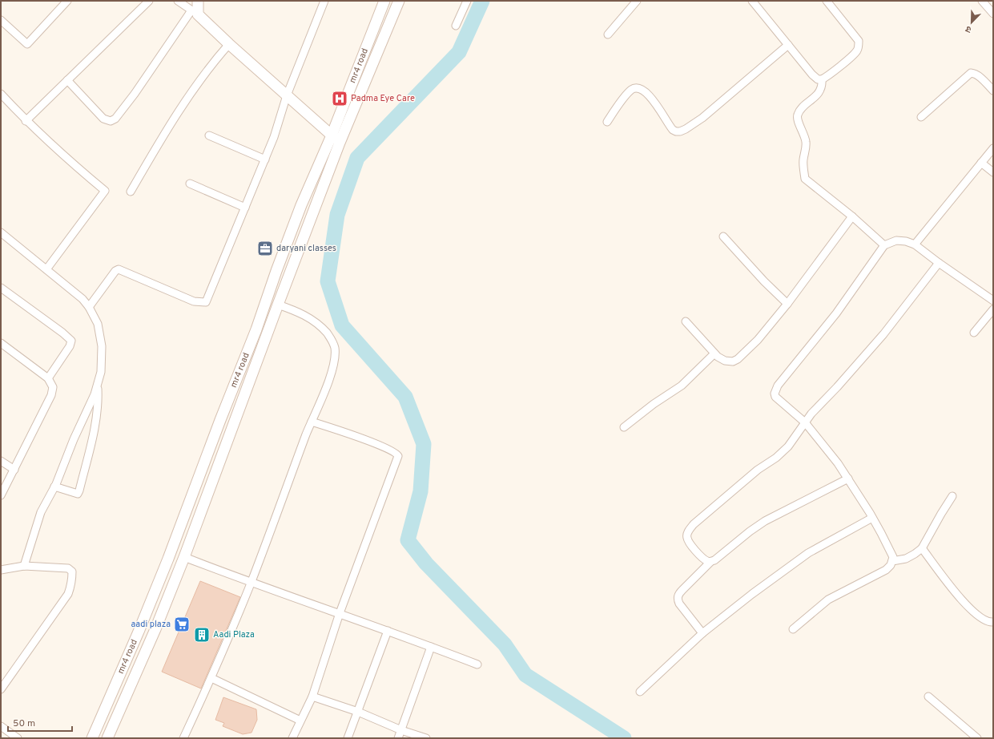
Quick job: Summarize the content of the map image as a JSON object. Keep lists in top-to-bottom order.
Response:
{
  "streets": {
    "street": ["mr4 road"]
  },
  "places": {
    "hospital": ["Padma Eye Care"],
    "office": ["daryani classes"],
    "supermarket": ["aadi plaza"],
    "building": ["Aadi Plaza"]
  },
  "scale_bar": "50 m",
  "north": "bottom left"
}
